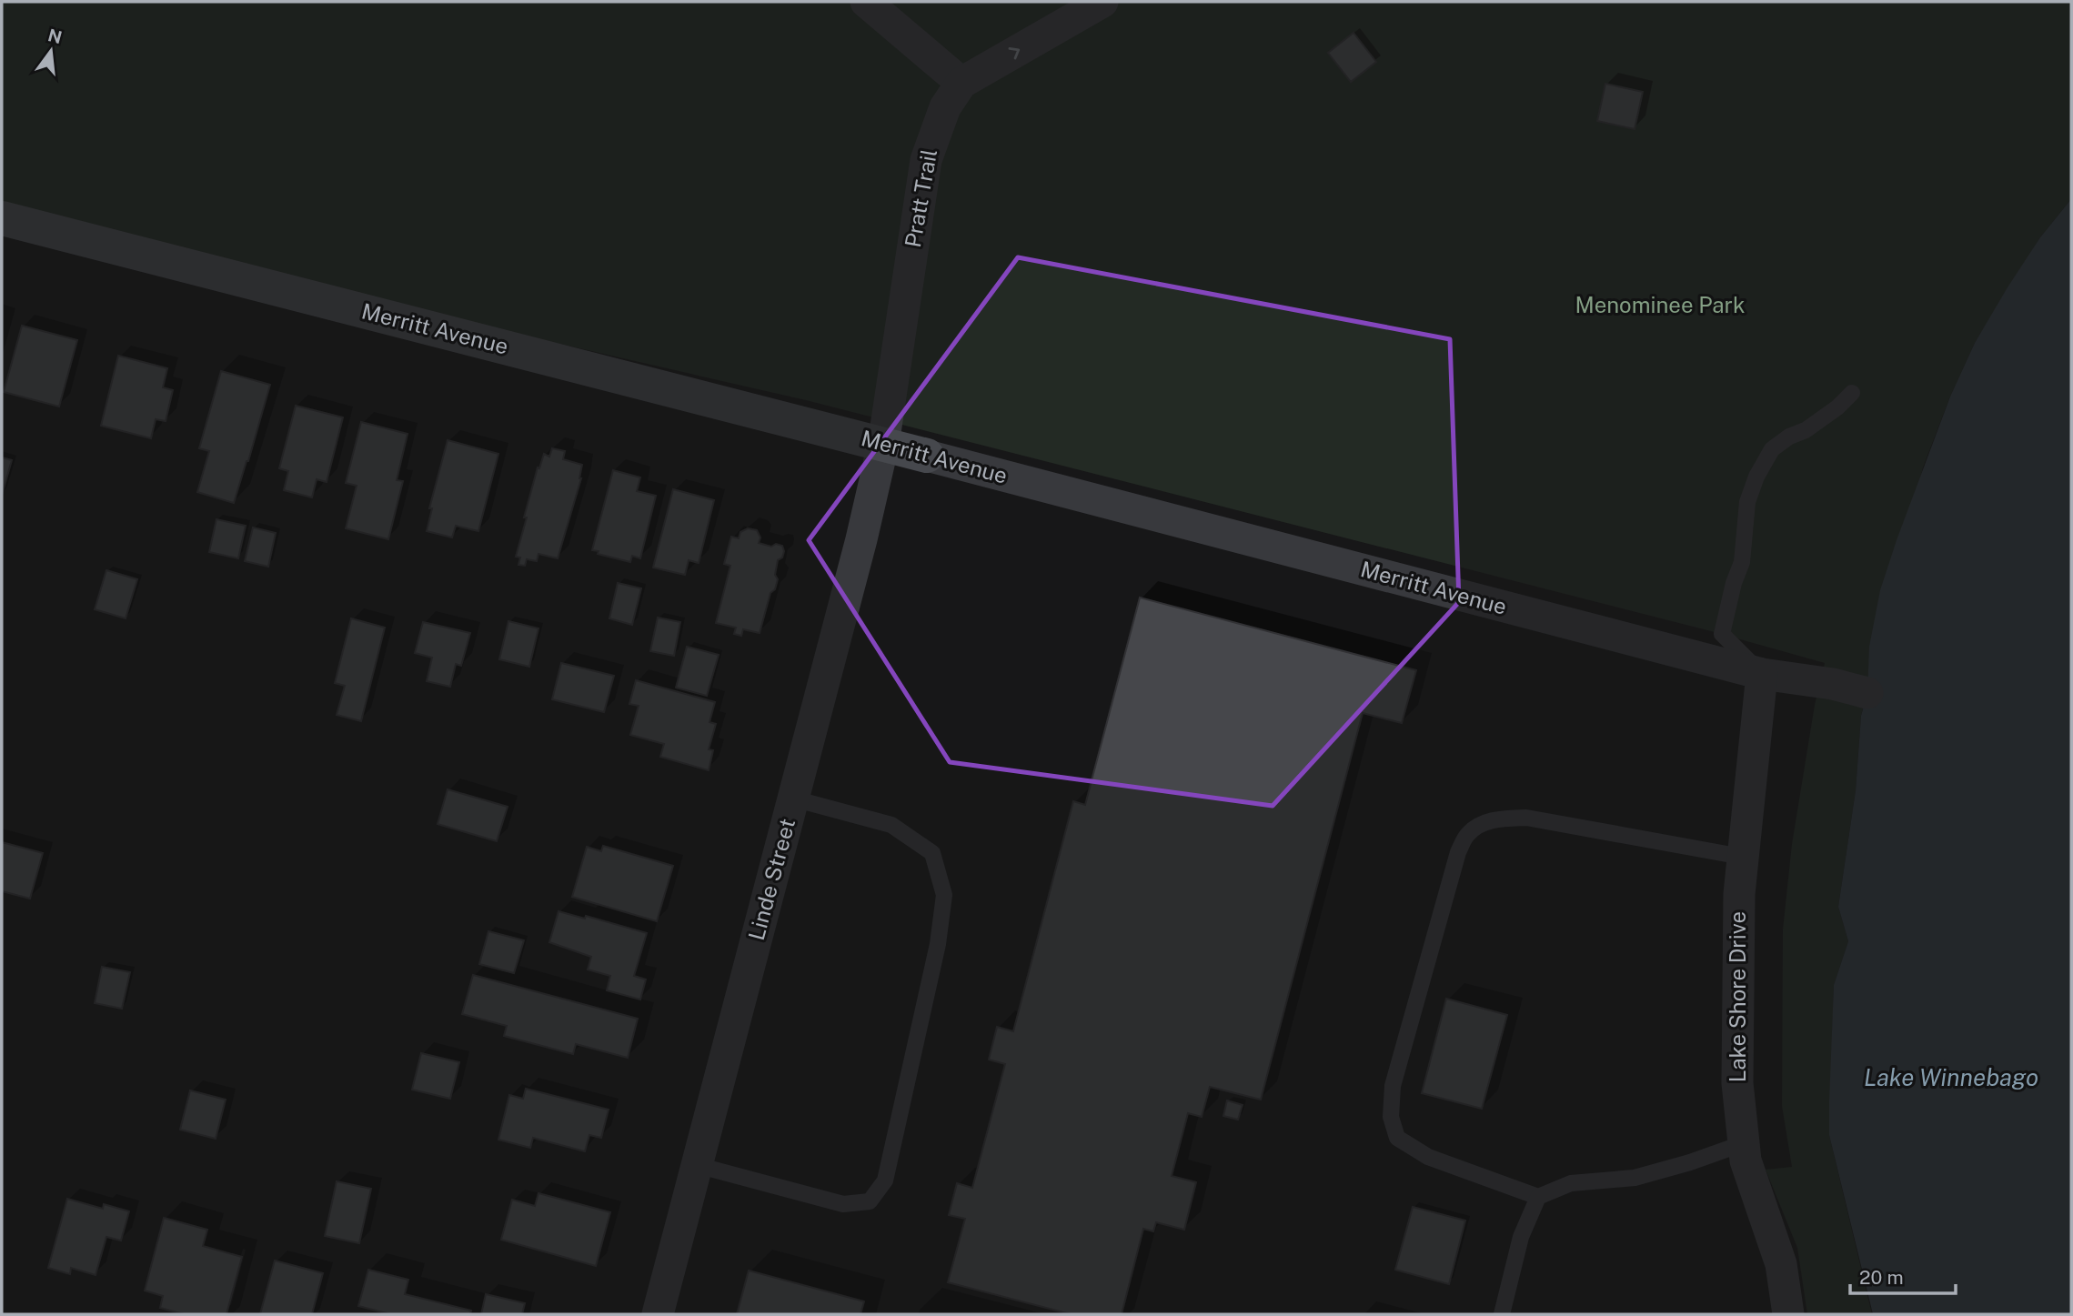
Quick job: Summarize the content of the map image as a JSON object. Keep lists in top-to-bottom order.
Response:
{
  "streets": {
    "street": [
      "Pratt Trail",
      "Merritt Avenue",
      "Linde Street",
      "Lake Shore Drive"
    ]
  },
  "crossings": [
    ["Pratt Trail", "Merritt Avenue"],
    ["Pratt Trail", "Linde Street"],
    ["Merritt Avenue", "Linde Street"],
    ["Merritt Avenue", "Lake Shore Drive"]
  ],
  "water": ["Lake Winnebago"],
  "parks": ["Menominee Park"],
  "scale_bar": "20 m",
  "north": "top"
}
